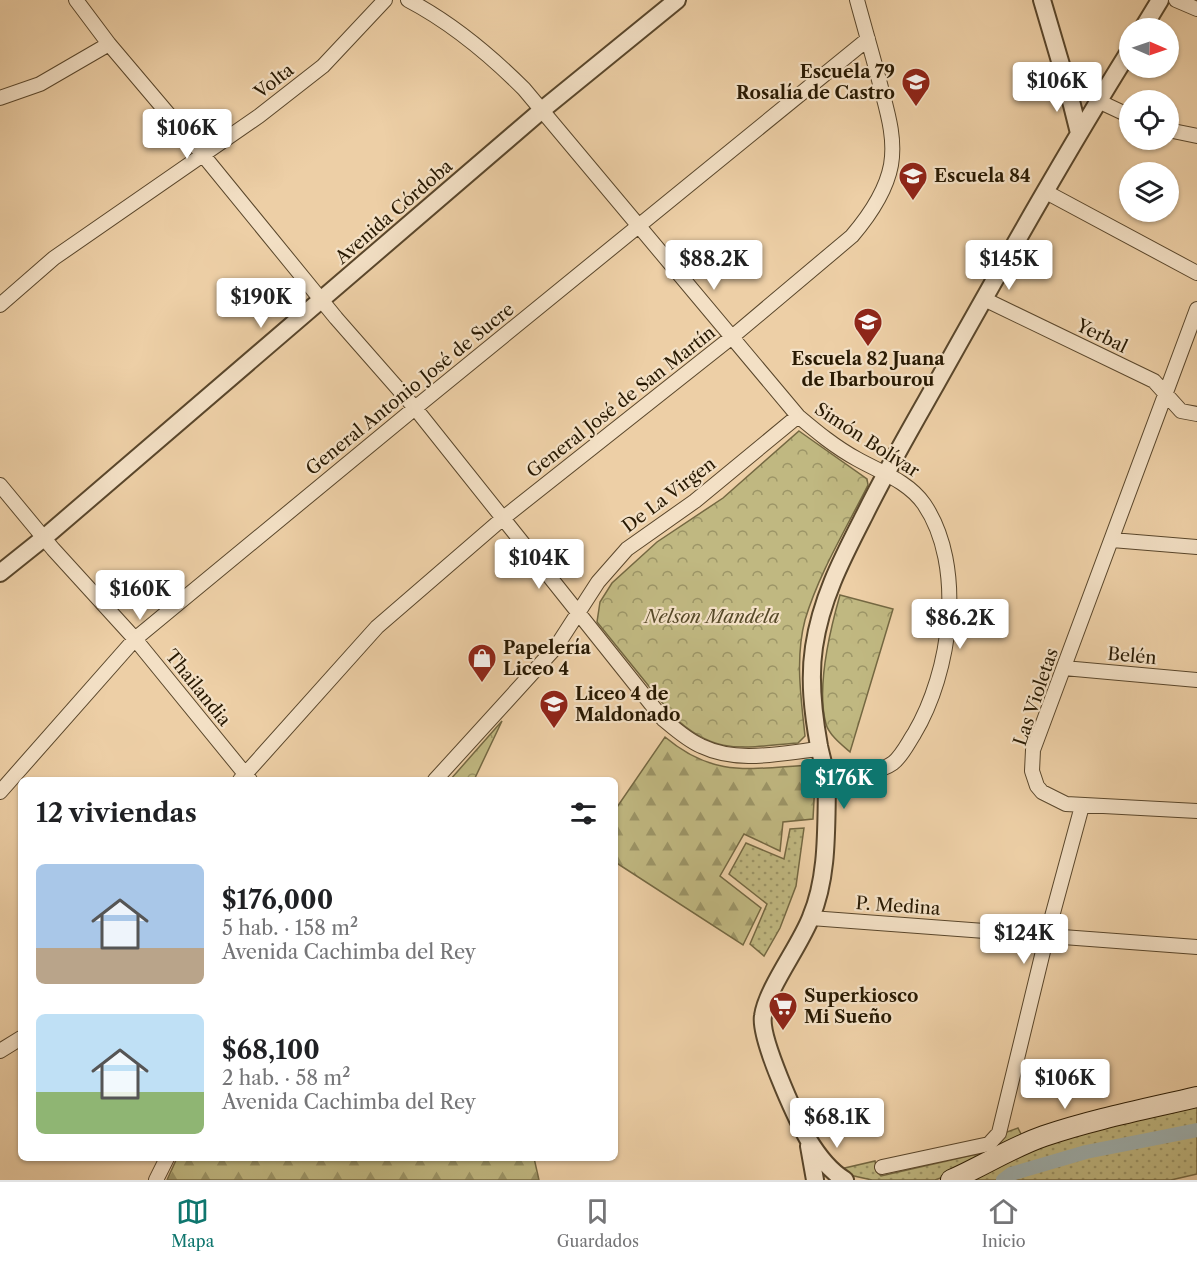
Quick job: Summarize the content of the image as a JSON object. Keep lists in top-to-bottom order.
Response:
{
  "streets": {
    "street": [
      "Volta",
      "Avenida Córdoba",
      "Yerbal",
      "General Antonio José de Sucre",
      "General José de San Martín",
      "Simón Bolívar",
      "De La Virgen",
      "Belén",
      "Thailandia",
      "Las Violetas",
      "P. Medina"
    ]
  },
  "crossings": [
    ["Avenida Córdoba", "Simón Bolívar"],
    ["Avenida Córdoba", "Thailandia"],
    ["Yerbal", "Las Violetas"],
    ["General Antonio José de Sucre", "General José de San Martín"],
    ["General Antonio José de Sucre", "Simón Bolívar"],
    ["General Antonio José de Sucre", "Thailandia"],
    ["General José de San Martín", "Simón Bolívar"],
    ["Simón Bolívar", "De La Virgen"],
    ["Belén", "Las Violetas"]
  ],
  "parks": ["Nelson Mandela"],
  "places": {
    "school or university": [
      "Escuela 79 Rosalía de Castro",
      "Escuela 84",
      "Escuela 82 Juana de Ibarbourou",
      "Liceo 4 de Maldonado"
    ],
    "shop": ["Papelería Liceo 4"],
    "supermarket": ["Superkiosco Mi Sueño"]
  },
  "north": "right",
  "page": {
    "price": [
      "$106K",
      "$106K",
      "$88.2K",
      "$145K",
      "$190K",
      "$104K",
      "$160K",
      "$86.2K",
      "$176K",
      "$124K",
      "$106K",
      "$68.1K"
    ],
    "heading": "12 viviendas",
    "list": [
      {
        "name": "$176,000",
        "note": "5 hab. · 158 m² · Avenida Cachimba del Rey"
      },
      {
        "name": "$68,100",
        "note": "2 hab. · 58 m² · Avenida Cachimba del Rey"
      }
    ],
    "tabs": ["Mapa", "Guardados", "Inicio"]
  }
}
